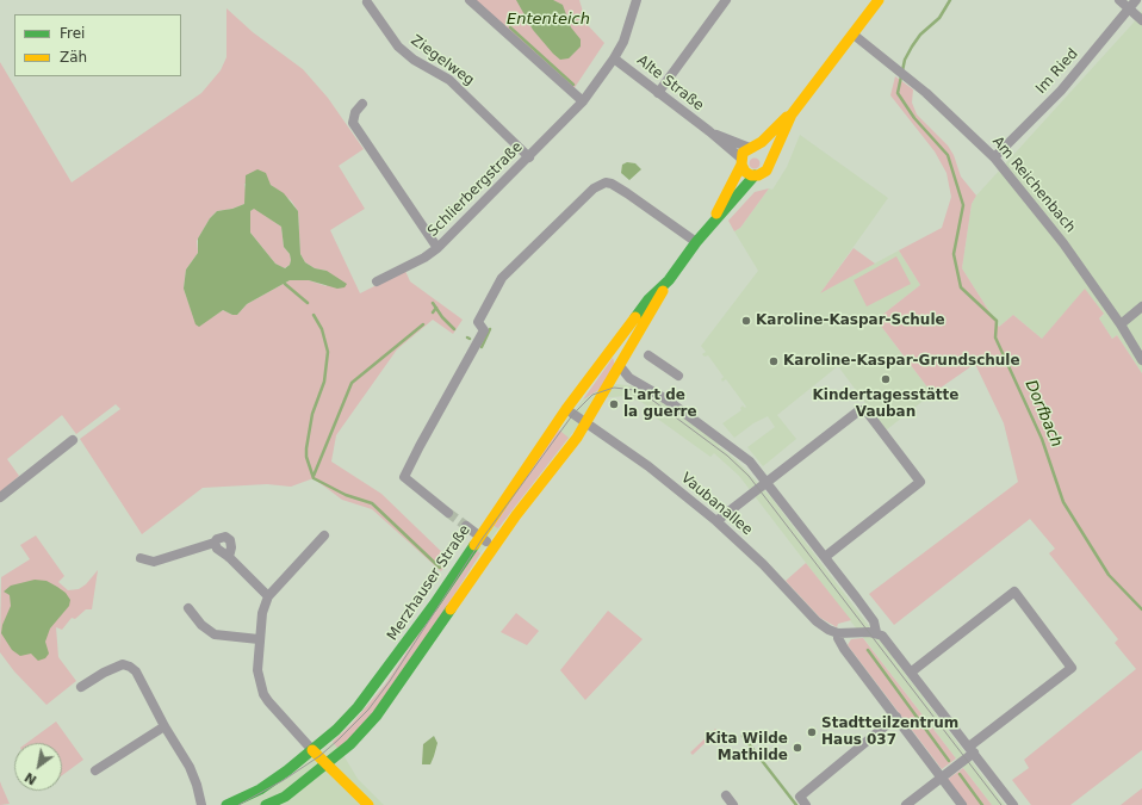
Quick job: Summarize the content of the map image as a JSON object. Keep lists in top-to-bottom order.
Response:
{
  "streets": {
    "main road": ["Merzhauser Straße"],
    "street": [
      "Ziegelweg",
      "Im Ried",
      "Alte Straße",
      "Am Reichenbach",
      "Schlierbergstraße",
      "Vaubanallee"
    ]
  },
  "crossings": [
    ["Ziegelweg", "Schlierbergstraße"],
    ["Im Ried", "Am Reichenbach"],
    ["Alte Straße", "Schlierbergstraße"],
    ["Vaubanallee", "Merzhauser Straße"]
  ],
  "water": ["Ententeich", "Dorfbach"],
  "places": [
    "Karoline-Kaspar-Schule",
    "Karoline-Kaspar-Grundschule",
    "Kindertagesstätte Vauban",
    "L'art de la guerre",
    "Stadtteilzentrum Haus 037",
    "Kita Wilde Mathilde"
  ],
  "legend": ["Frei", "Zäh"],
  "north": "bottom left"
}
